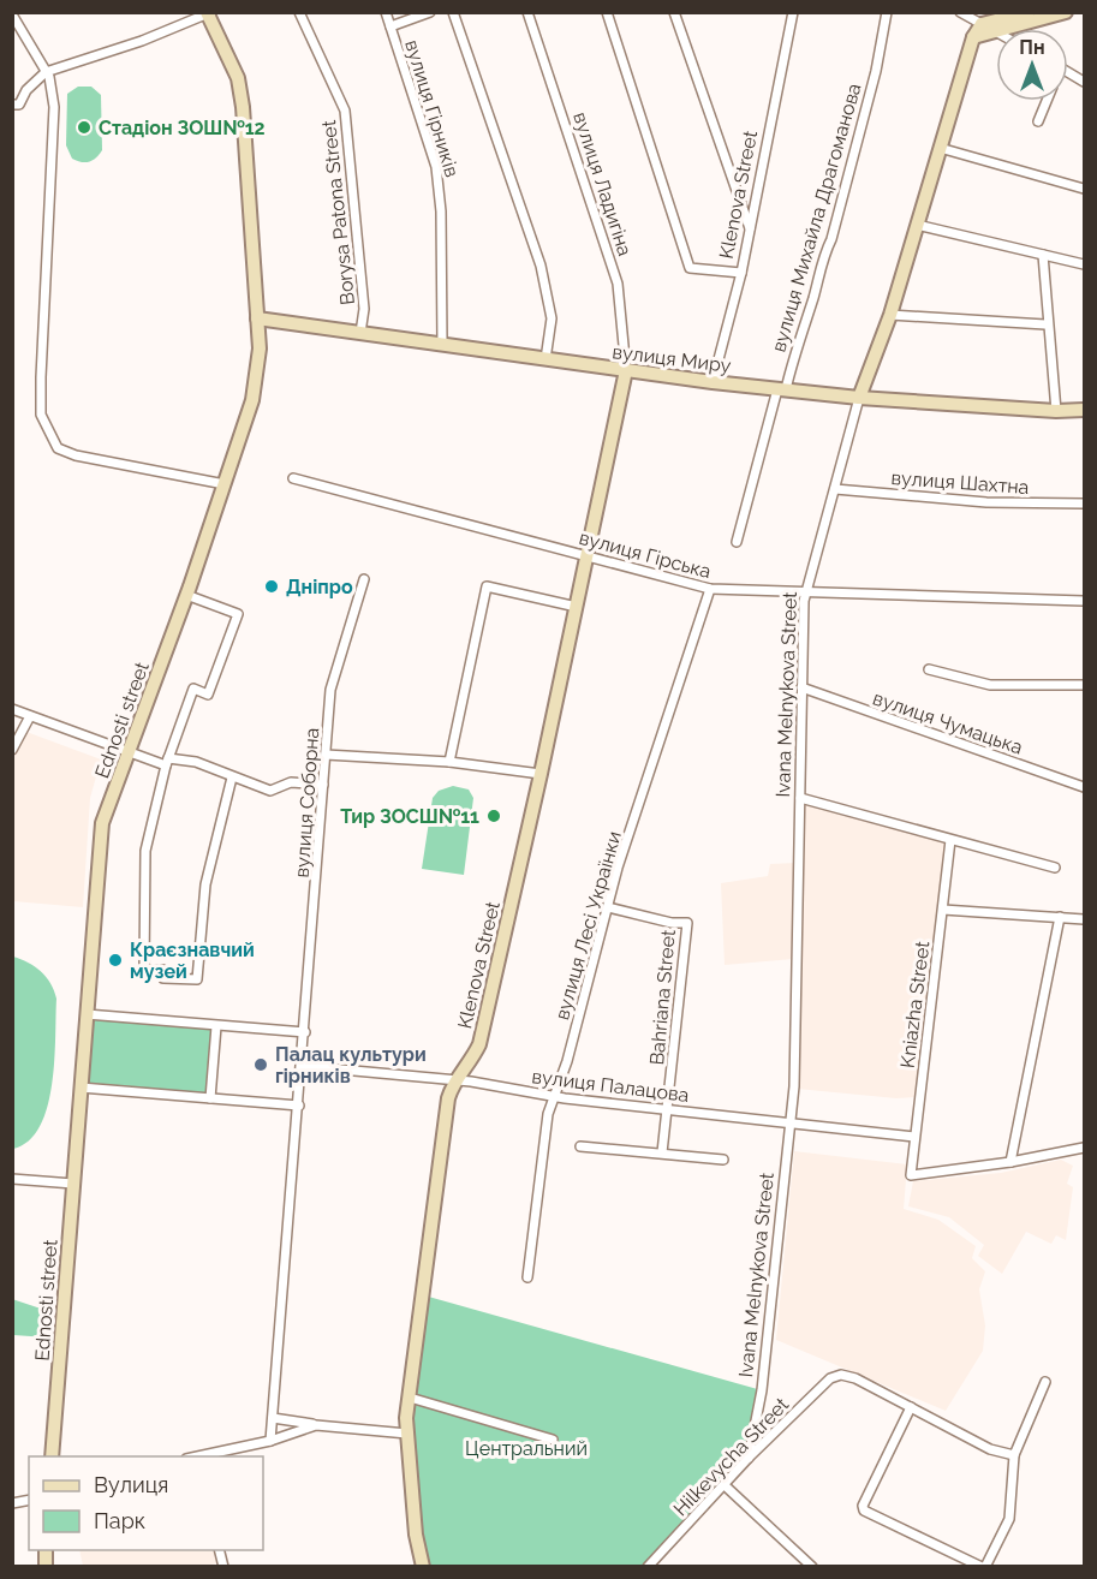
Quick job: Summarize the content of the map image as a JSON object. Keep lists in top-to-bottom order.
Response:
{
  "streets": {
    "street": [
      "вулиця Гірників",
      "вулиця Ладигіна",
      "Klenova Street",
      "Borysa Patona Street",
      "вулиця Михайла Драгоманова",
      "вулиця Миру",
      "вулиця Шахтна",
      "вулиця Гірська",
      "Ivana Melnykova Street",
      "Ednosti street",
      "вулиця Чумацька",
      "вулиця Соборна",
      "вулиця Лесі Українки",
      "Bahriana Street",
      "Kniazha Street",
      "вулиця Палацова",
      "Hilkevycha Street"
    ]
  },
  "crossings": [
    ["вулиця Гірників", "вулиця Миру"],
    ["вулиця Ладигіна", "Klenova Street"],
    ["вулиця Ладигіна", "вулиця Миру"],
    ["Klenova Street", "вулиця Миру"],
    ["Klenova Street", "вулиця Гірська"],
    ["Klenova Street", "вулиця Палацова"],
    ["Borysa Patona Street", "вулиця Миру"],
    ["вулиця Михайла Драгоманова", "вулиця Миру"],
    ["вулиця Миру", "Ivana Melnykova Street"],
    ["вулиця Миру", "Ednosti street"],
    ["вулиця Шахтна", "Ivana Melnykova Street"],
    ["вулиця Гірська", "Ivana Melnykova Street"],
    ["вулиця Гірська", "вулиця Лесі Українки"],
    ["Ivana Melnykova Street", "вулиця Чумацька"],
    ["Ivana Melnykova Street", "вулиця Палацова"],
    ["Ivana Melnykova Street", "Hilkevycha Street"],
    ["вулиця Соборна", "вулиця Палацова"],
    ["вулиця Лесі Українки", "Bahriana Street"],
    ["вулиця Лесі Українки", "вулиця Палацова"],
    ["Bahriana Street", "вулиця Палацова"],
    ["Kniazha Street", "вулиця Палацова"]
  ],
  "parks": ["Центральний"],
  "places": [
    "Стадіон ЗОШ№12",
    "Дніпро",
    "Тир ЗОСШ№11",
    "Краєзнавчий музей",
    "Палац культури гірників"
  ],
  "legend": ["Вулиця", "Парк"],
  "north": "top"
}
